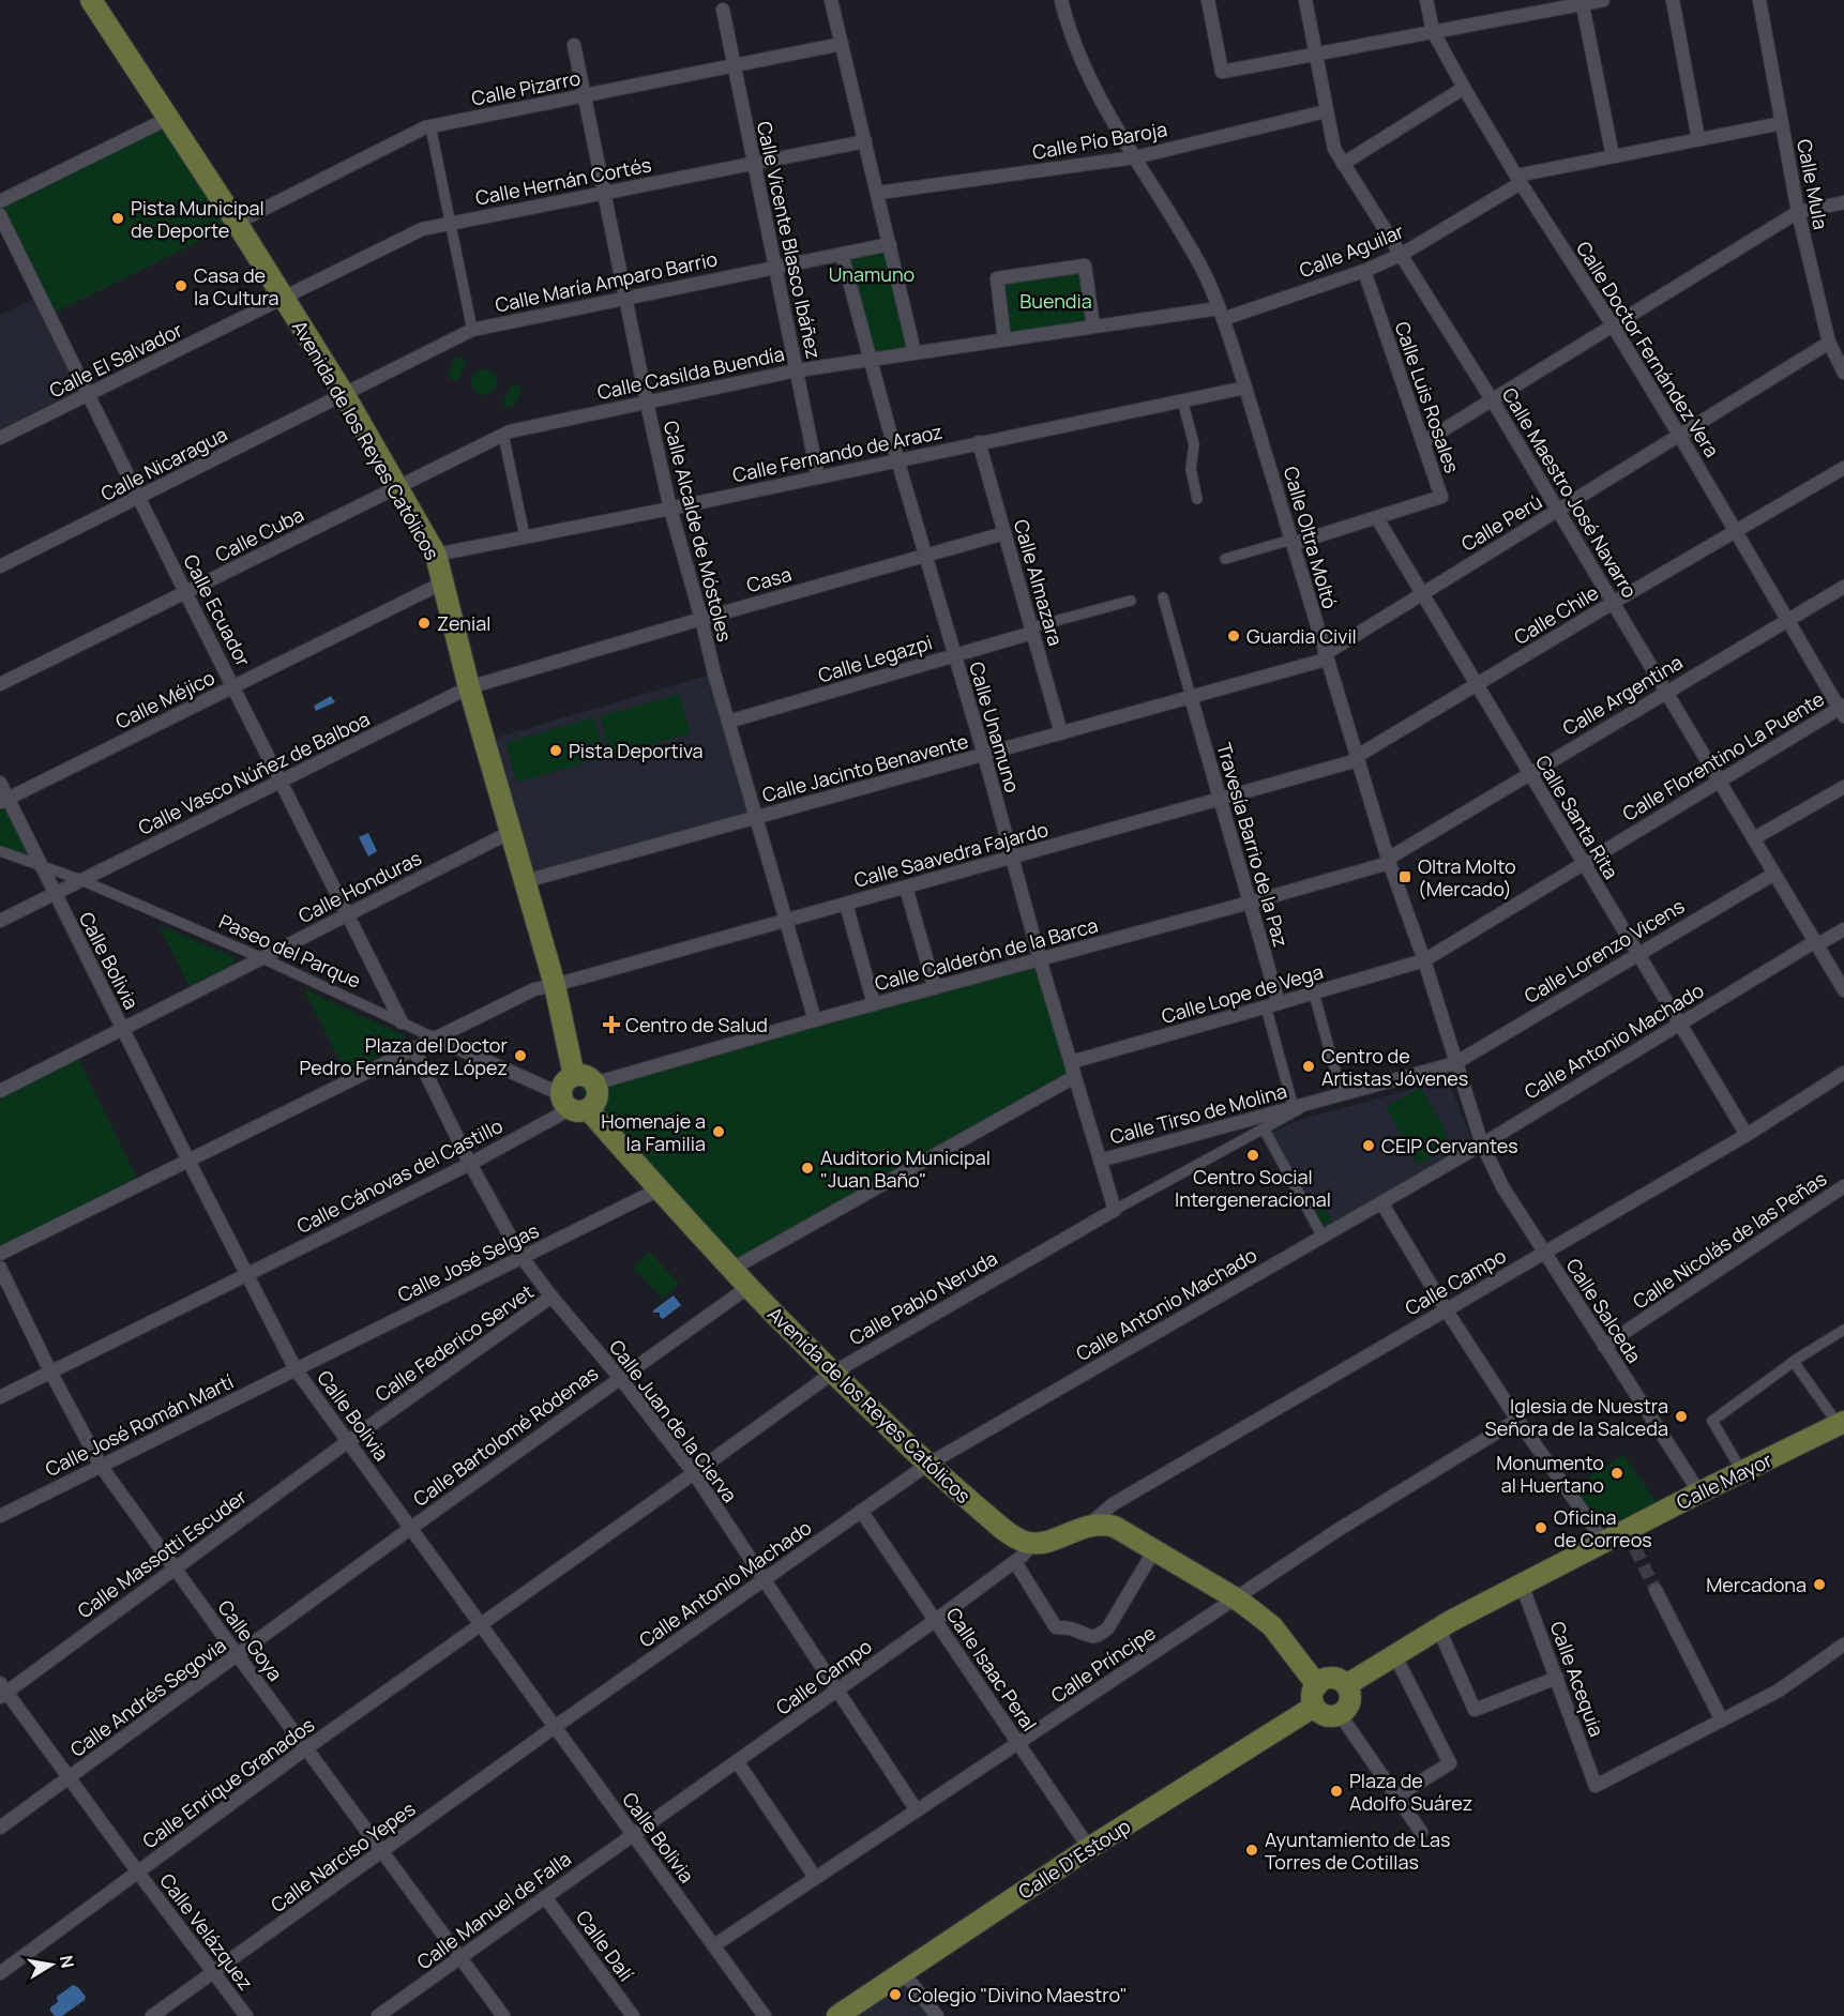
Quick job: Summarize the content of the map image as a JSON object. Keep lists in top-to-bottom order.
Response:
{
  "streets": {
    "main road": ["Avenida de los Reyes Católicos", "Calle Mayor", "Calle D'Estoup"],
    "street": [
      "Calle Pizarro",
      "Calle Pío Baroja",
      "Calle Hernán Cortés",
      "Calle Mula",
      "Calle Vicente Blasco Ibáñez",
      "Calle Aguilar",
      "Calle María Amparo Barrio",
      "Calle Doctor Fernández Vera",
      "Calle El Salvador",
      "Calle Casilda Buendía",
      "Calle Luis Rosales",
      "Calle Fernando de Araoz",
      "Calle Nicaragua",
      "Calle Maestro José Navarro",
      "Calle Perú",
      "Calle Alcalde de Móstoles",
      "Calle Cuba",
      "Calle Oltra Moltó",
      "Casa",
      "Calle Almazara",
      "Calle Ecuador",
      "Calle Chile",
      "Calle Legazpi",
      "Calle Argentina",
      "Calle Méjico",
      "Calle Unamuno",
      "Calle Florentino La Puente",
      "Calle Jacinto Benavente",
      "Calle Vasco Núñez de Balboa",
      "Calle Santa Rita",
      "Travesía Barrio de la Paz",
      "Calle Saavedra Fajardo",
      "Calle Honduras",
      "Paseo del Parque",
      "Calle Lorenzo Vicens",
      "Calle Calderón de la Barca",
      "Calle Bolivia",
      "Calle Lope de Vega",
      "Calle Antonio Machado",
      "Calle Tirso de Molina",
      "Calle Cánovas del Castillo",
      "Calle Nicolás de las Peñas",
      "Calle José Selgas",
      "Calle Campo",
      "Calle Pablo Neruda",
      "Calle Salceda",
      "Calle Federico Servet",
      "Calle Juan de la Cierva",
      "Calle José Román Martí",
      "Calle Bartolomé Ródenas",
      "Calle Massotti Escuder",
      "Calle Goya",
      "Calle Príncipe",
      "Calle Isaac Peral",
      "Calle Acequia",
      "Calle Andrés Segovia",
      "Calle Enrique Granados",
      "Calle Narciso Yepes",
      "Calle Manuel de Falla",
      "Calle Velázquez",
      "Calle Dalí"
    ]
  },
  "crossings": [
    ["Calle Pizarro", "Calle Vicente Blasco Ibáñez"],
    ["Calle Pizarro", "Avenida de los Reyes Católicos"],
    ["Calle Pizarro", "Calle Alcalde de Móstoles"],
    ["Calle Pío Baroja", "Calle Maestro José Navarro"],
    ["Calle Pío Baroja", "Calle Oltra Moltó"],
    ["Calle Hernán Cortés", "Calle Vicente Blasco Ibáñez"],
    ["Calle Hernán Cortés", "Calle El Salvador"],
    ["Calle Hernán Cortés", "Avenida de los Reyes Católicos"],
    ["Calle Hernán Cortés", "Calle Alcalde de Móstoles"],
    ["Calle Mula", "Calle Aguilar"],
    ["Calle Mula", "Calle Perú"],
    ["Calle Vicente Blasco Ibáñez", "Calle María Amparo Barrio"],
    ["Calle Vicente Blasco Ibáñez", "Calle Casilda Buendía"],
    ["Calle Vicente Blasco Ibáñez", "Calle Fernando de Araoz"],
    ["Calle Aguilar", "Calle Doctor Fernández Vera"],
    ["Calle Aguilar", "Calle Casilda Buendía"],
    ["Calle Aguilar", "Calle Luis Rosales"],
    ["Calle Aguilar", "Calle Maestro José Navarro"],
    ["Calle Aguilar", "Calle Oltra Moltó"],
    ["Calle María Amparo Barrio", "Avenida de los Reyes Católicos"],
    ["Calle María Amparo Barrio", "Calle Nicaragua"],
    ["Calle María Amparo Barrio", "Calle Alcalde de Móstoles"],
    ["Calle María Amparo Barrio", "Calle Unamuno"],
    ["Calle Doctor Fernández Vera", "Calle Perú"],
    ["Calle Doctor Fernández Vera", "Calle Chile"],
    ["Calle Doctor Fernández Vera", "Calle Argentina"],
    ["Calle Doctor Fernández Vera", "Calle Florentino La Puente"],
    ["Calle El Salvador", "Avenida de los Reyes Católicos"],
    ["Calle El Salvador", "Calle Ecuador"],
    ["Calle Casilda Buendía", "Avenida de los Reyes Católicos"],
    ["Calle Casilda Buendía", "Calle Alcalde de Móstoles"],
    ["Calle Casilda Buendía", "Calle Cuba"],
    ["Calle Casilda Buendía", "Calle Oltra Moltó"],
    ["Calle Casilda Buendía", "Calle Unamuno"],
    ["Calle Luis Rosales", "Calle Oltra Moltó"],
    ["Calle Luis Rosales", "Calle Santa Rita"],
    ["Avenida de los Reyes Católicos", "Calle Fernando de Araoz"],
    ["Avenida de los Reyes Católicos", "Calle Nicaragua"],
    ["Avenida de los Reyes Católicos", "Calle Cuba"],
    ["Avenida de los Reyes Católicos", "Casa"],
    ["Avenida de los Reyes Católicos", "Calle Méjico"],
    ["Avenida de los Reyes Católicos", "Calle Jacinto Benavente"],
    ["Avenida de los Reyes Católicos", "Calle Vasco Núñez de Balboa"],
    ["Avenida de los Reyes Católicos", "Calle Saavedra Fajardo"],
    ["Avenida de los Reyes Católicos", "Calle Honduras"],
    ["Avenida de los Reyes Católicos", "Paseo del Parque"],
    ["Avenida de los Reyes Católicos", "Calle Calderón de la Barca"],
    ["Avenida de los Reyes Católicos", "Calle Antonio Machado"],
    ["Avenida de los Reyes Católicos", "Calle Cánovas del Castillo"],
    ["Avenida de los Reyes Católicos", "Calle José Selgas"],
    ["Avenida de los Reyes Católicos", "Calle Campo"],
    ["Avenida de los Reyes Católicos", "Calle Pablo Neruda"],
    ["Avenida de los Reyes Católicos", "Calle Bartolomé Ródenas"],
    ["Calle Fernando de Araoz", "Calle Alcalde de Móstoles"],
    ["Calle Fernando de Araoz", "Calle Oltra Moltó"],
    ["Calle Fernando de Araoz", "Calle Almazara"],
    ["Calle Fernando de Araoz", "Calle Unamuno"],
    ["Calle Nicaragua", "Calle Ecuador"],
    ["Calle Maestro José Navarro", "Calle Perú"],
    ["Calle Maestro José Navarro", "Calle Chile"],
    ["Calle Maestro José Navarro", "Calle Argentina"],
    ["Calle Maestro José Navarro", "Calle Florentino La Puente"],
    ["Calle Maestro José Navarro", "Calle Lorenzo Vicens"],
    ["Calle Maestro José Navarro", "Calle Antonio Machado"],
    ["Calle Perú", "Calle Oltra Moltó"],
    ["Calle Perú", "Calle Jacinto Benavente"],
    ["Calle Perú", "Calle Santa Rita"],
    ["Calle Alcalde de Móstoles", "Casa"],
    ["Calle Alcalde de Móstoles", "Calle Legazpi"],
    ["Calle Alcalde de Móstoles", "Calle Jacinto Benavente"],
    ["Calle Alcalde de Móstoles", "Calle Saavedra Fajardo"],
    ["Calle Alcalde de Móstoles", "Calle Calderón de la Barca"],
    ["Calle Cuba", "Calle Ecuador"],
    ["Calle Oltra Moltó", "Calle Chile"],
    ["Calle Oltra Moltó", "Calle Argentina"],
    ["Calle Oltra Moltó", "Calle Florentino La Puente"],
    ["Calle Oltra Moltó", "Calle Jacinto Benavente"],
    ["Calle Oltra Moltó", "Calle Saavedra Fajardo"],
    ["Calle Oltra Moltó", "Calle Lorenzo Vicens"],
    ["Calle Oltra Moltó", "Calle Calderón de la Barca"],
    ["Calle Oltra Moltó", "Calle Lope de Vega"],
    ["Calle Oltra Moltó", "Calle Antonio Machado"],
    ["Calle Oltra Moltó", "Calle Tirso de Molina"],
    ["Calle Oltra Moltó", "Calle Salceda"],
    ["Casa", "Calle Almazara"],
    ["Casa", "Calle Unamuno"],
    ["Casa", "Calle Vasco Núñez de Balboa"],
    ["Calle Almazara", "Calle Legazpi"],
    ["Calle Almazara", "Calle Jacinto Benavente"],
    ["Calle Ecuador", "Calle Méjico"],
    ["Calle Ecuador", "Calle Vasco Núñez de Balboa"],
    ["Calle Ecuador", "Calle Honduras"],
    ["Calle Ecuador", "Paseo del Parque"],
    ["Calle Chile", "Calle Santa Rita"],
    ["Calle Chile", "Calle Saavedra Fajardo"],
    ["Calle Legazpi", "Calle Unamuno"],
    ["Calle Argentina", "Calle Santa Rita"],
    ["Calle Argentina", "Calle Calderón de la Barca"],
    ["Calle Méjico", "Calle Bolivia"],
    ["Calle Unamuno", "Calle Jacinto Benavente"],
    ["Calle Unamuno", "Calle Saavedra Fajardo"],
    ["Calle Unamuno", "Calle Calderón de la Barca"],
    ["Calle Unamuno", "Calle Lope de Vega"],
    ["Calle Unamuno", "Calle Tirso de Molina"],
    ["Calle Unamuno", "Calle Pablo Neruda"],
    ["Calle Florentino La Puente", "Calle Santa Rita"],
    ["Calle Florentino La Puente", "Calle Lope de Vega"],
    ["Calle Jacinto Benavente", "Travesía Barrio de la Paz"],
    ["Calle Vasco Núñez de Balboa", "Paseo del Parque"],
    ["Calle Vasco Núñez de Balboa", "Calle Bolivia"],
    ["Calle Santa Rita", "Calle Lorenzo Vicens"],
    ["Calle Santa Rita", "Calle Antonio Machado"],
    ["Calle Santa Rita", "Calle Campo"],
    ["Travesía Barrio de la Paz", "Calle Saavedra Fajardo"],
    ["Travesía Barrio de la Paz", "Calle Calderón de la Barca"],
    ["Travesía Barrio de la Paz", "Calle Lope de Vega"],
    ["Calle Saavedra Fajardo", "Paseo del Parque"],
    ["Calle Saavedra Fajardo", "Calle Bolivia"],
    ["Calle Saavedra Fajardo", "Calle Juan de la Cierva"],
    ["Calle Honduras", "Paseo del Parque"],
    ["Calle Honduras", "Calle Bolivia"],
    ["Paseo del Parque", "Calle Calderón de la Barca"],
    ["Paseo del Parque", "Calle Bolivia"],
    ["Paseo del Parque", "Calle Cánovas del Castillo"],
    ["Calle Lorenzo Vicens", "Calle Tirso de Molina"],
    ["Calle Calderón de la Barca", "Calle Cánovas del Castillo"],
    ["Calle Bolivia", "Calle Antonio Machado"],
    ["Calle Bolivia", "Calle Cánovas del Castillo"],
    ["Calle Bolivia", "Calle José Selgas"],
    ["Calle Bolivia", "Calle Campo"],
    ["Calle Bolivia", "Calle Pablo Neruda"],
    ["Calle Bolivia", "Calle Federico Servet"],
    ["Calle Bolivia", "Calle José Román Martí"],
    ["Calle Bolivia", "Calle Bartolomé Ródenas"],
    ["Calle Bolivia", "Calle Massotti Escuder"],
    ["Calle Bolivia", "Calle Príncipe"],
    ["Calle Bolivia", "Calle Andrés Segovia"],
    ["Calle Bolivia", "Calle Enrique Granados"],
    ["Calle Bolivia", "Calle Narciso Yepes"],
    ["Calle Bolivia", "Calle Manuel de Falla"],
    ["Calle Antonio Machado", "Calle Salceda"],
    ["Calle Antonio Machado", "Calle Juan de la Cierva"],
    ["Calle Antonio Machado", "Calle Isaac Peral"],
    ["Calle Antonio Machado", "Calle Narciso Yepes"],
    ["Calle Tirso de Molina", "Calle Pablo Neruda"],
    ["Calle Cánovas del Castillo", "Calle Juan de la Cierva"],
    ["Calle Cánovas del Castillo", "Calle Goya"],
    ["Calle Nicolás de las Peñas", "Calle Salceda"],
    ["Calle José Selgas", "Calle Juan de la Cierva"],
    ["Calle José Selgas", "Calle José Román Martí"],
    ["Calle Campo", "Calle Salceda"],
    ["Calle Campo", "Calle Juan de la Cierva"],
    ["Calle Campo", "Calle Isaac Peral"],
    ["Calle Campo", "Calle Manuel de Falla"],
    ["Calle Pablo Neruda", "Calle Juan de la Cierva"],
    ["Calle Pablo Neruda", "Calle Enrique Granados"],
    ["Calle Salceda", "Calle Mayor"],
    ["Calle Federico Servet", "Calle Juan de la Cierva"],
    ["Calle Federico Servet", "Calle Massotti Escuder"],
    ["Calle Juan de la Cierva", "Calle Bartolomé Ródenas"],
    ["Calle Juan de la Cierva", "Calle Príncipe"],
    ["Calle José Román Martí", "Calle Goya"],
    ["Calle Bartolomé Ródenas", "Calle Andrés Segovia"],
    ["Calle Mayor", "Calle Acequia"],
    ["Calle Mayor", "Calle D'Estoup"],
    ["Calle Massotti Escuder", "Calle Goya"],
    ["Calle Massotti Escuder", "Calle Velázquez"],
    ["Calle Goya", "Calle Andrés Segovia"],
    ["Calle Goya", "Calle Enrique Granados"],
    ["Calle Goya", "Calle Narciso Yepes"],
    ["Calle Goya", "Calle Manuel de Falla"],
    ["Calle Príncipe", "Calle Isaac Peral"],
    ["Calle Isaac Peral", "Calle D'Estoup"],
    ["Calle Andrés Segovia", "Calle Velázquez"],
    ["Calle Enrique Granados", "Calle Velázquez"],
    ["Calle Narciso Yepes", "Calle Velázquez"],
    ["Calle Manuel de Falla", "Calle Dalí"]
  ],
  "parks": ["Unamuno", "Buendia"],
  "places": {
    "other": [
      "Pista Municipal de Deporte",
      "Casa de la Cultura",
      "Zenial",
      "Guardia Civil",
      "Pista Deportiva",
      "Plaza del Doctor Pedro Fernández López",
      "Centro de Artistas Jóvenes",
      "Homenaje a la Familia",
      "CEIP Cervantes",
      "Centro Social Intergeneracional",
      "Auditorio Municipal \"Juan Baño\"",
      "Iglesia de Nuestra Señora de la Salceda",
      "Monumento al Huertano",
      "Oficina de Correos",
      "Mercadona",
      "Plaza de Adolfo Suárez",
      "Ayuntamiento de Las Torres de Cotillas",
      "Colegio \"Divino Maestro\""
    ],
    "transit": ["Oltra Molto (Mercado)"],
    "health": ["Centro de Salud"]
  },
  "north": "right"
}
